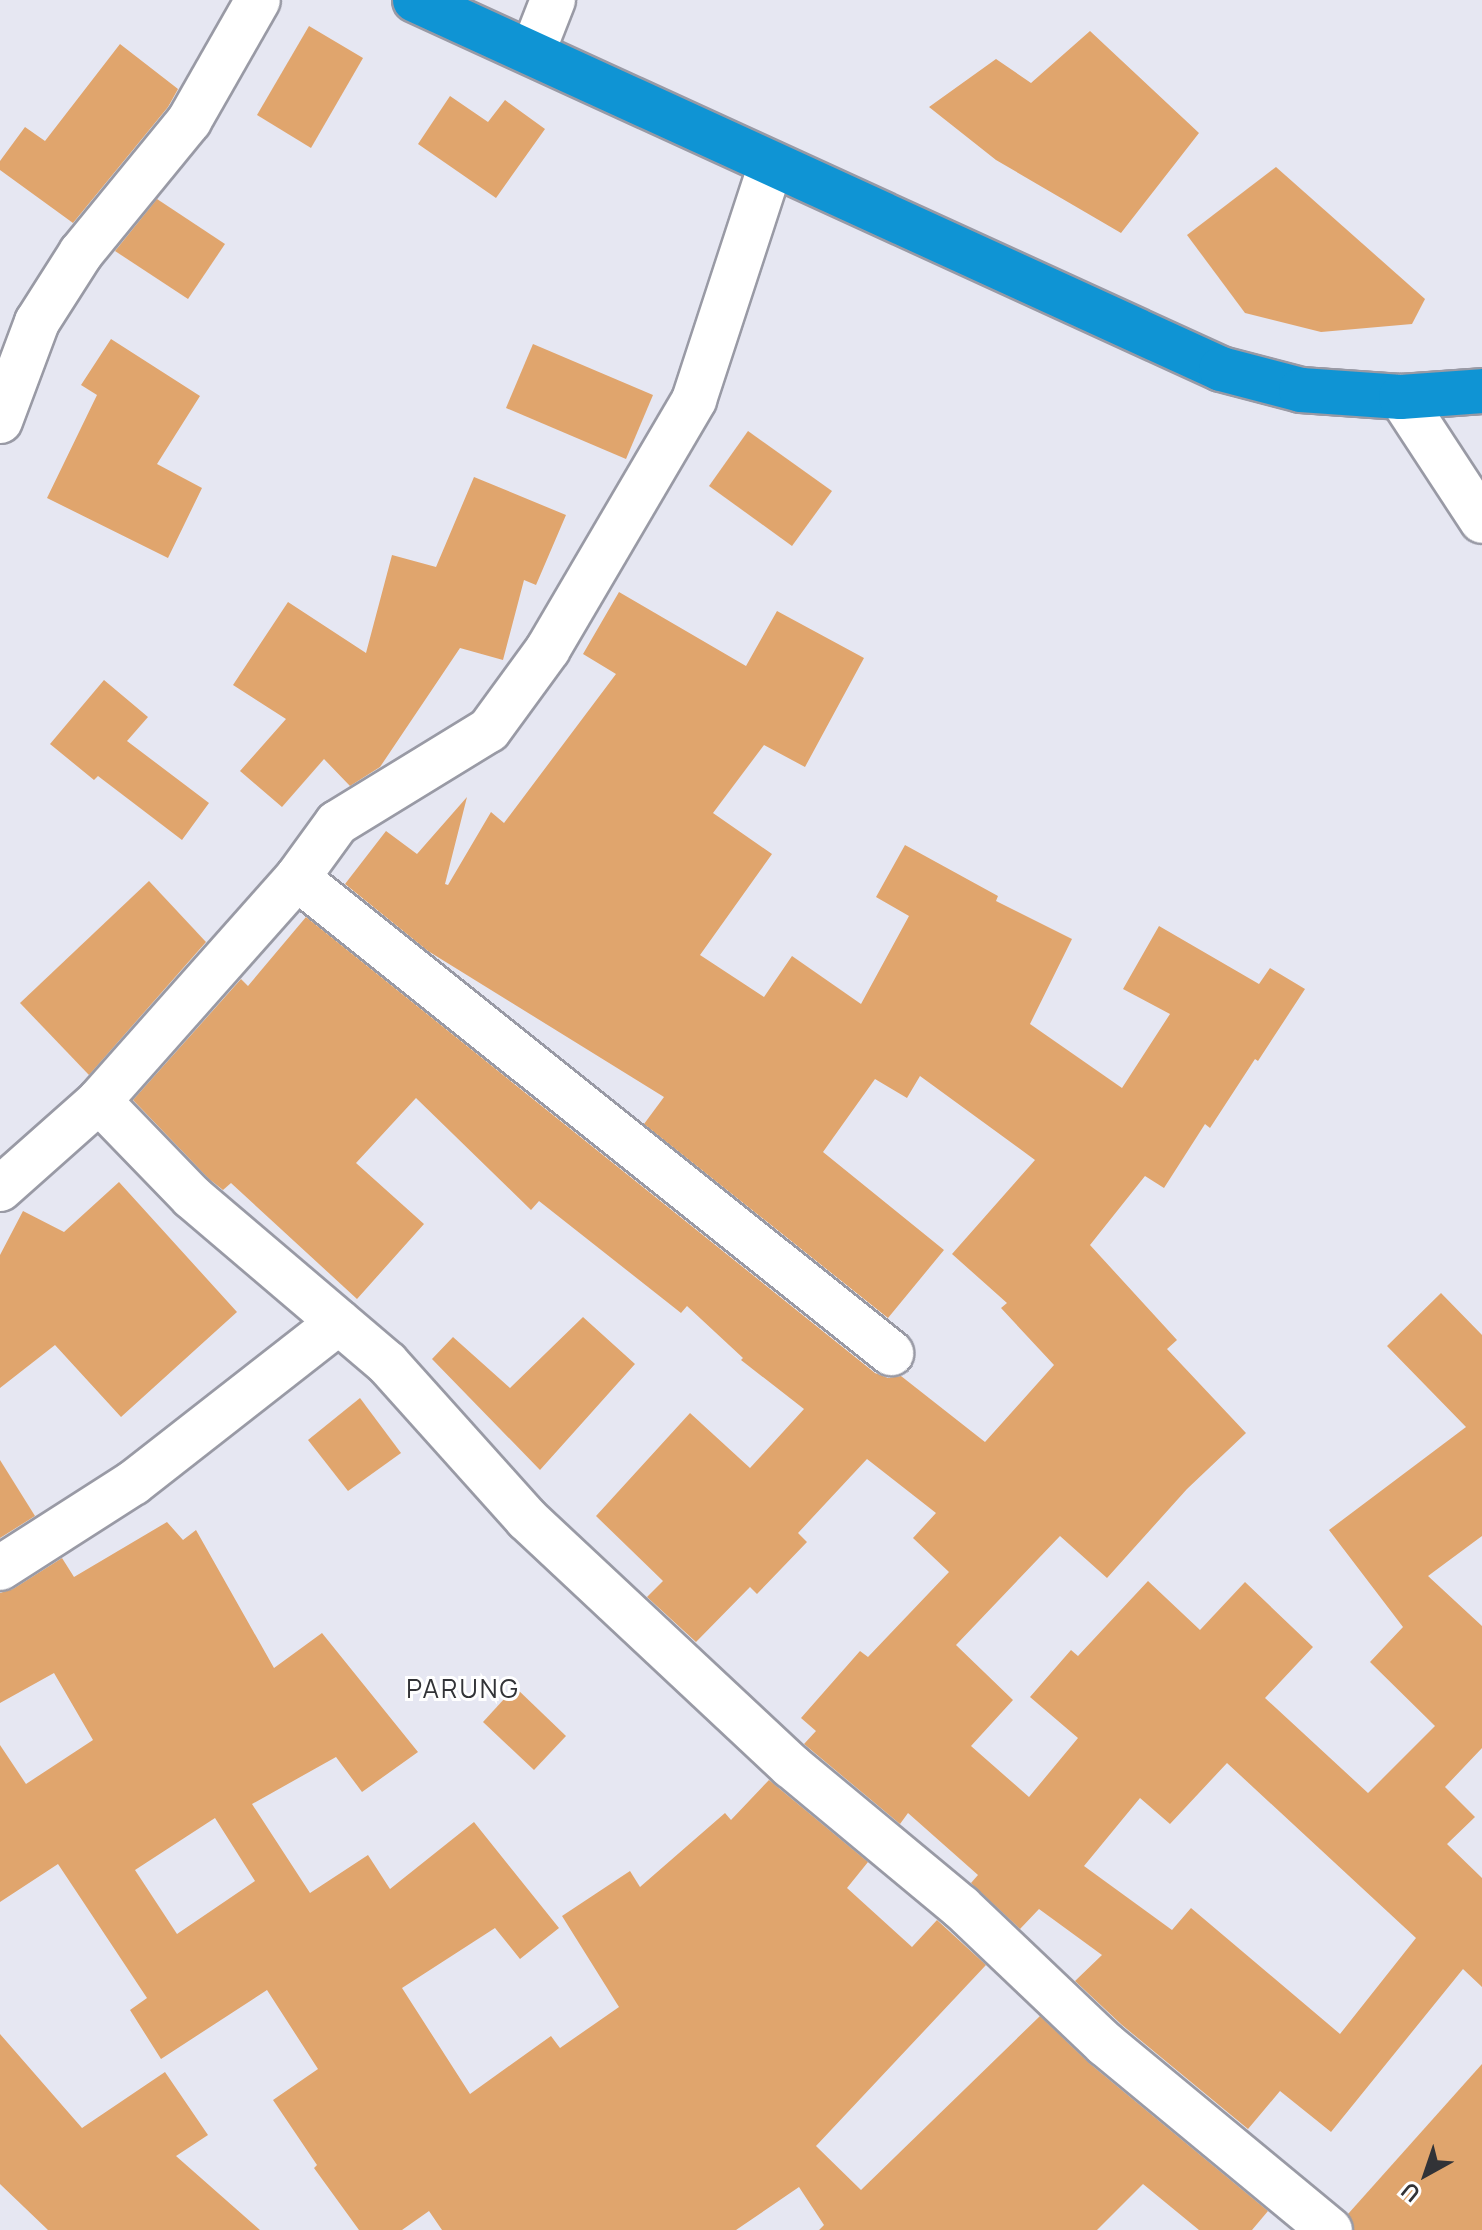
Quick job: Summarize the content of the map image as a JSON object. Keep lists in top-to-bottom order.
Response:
{
  "districts": ["PARUNG"],
  "north": "bottom left"
}
